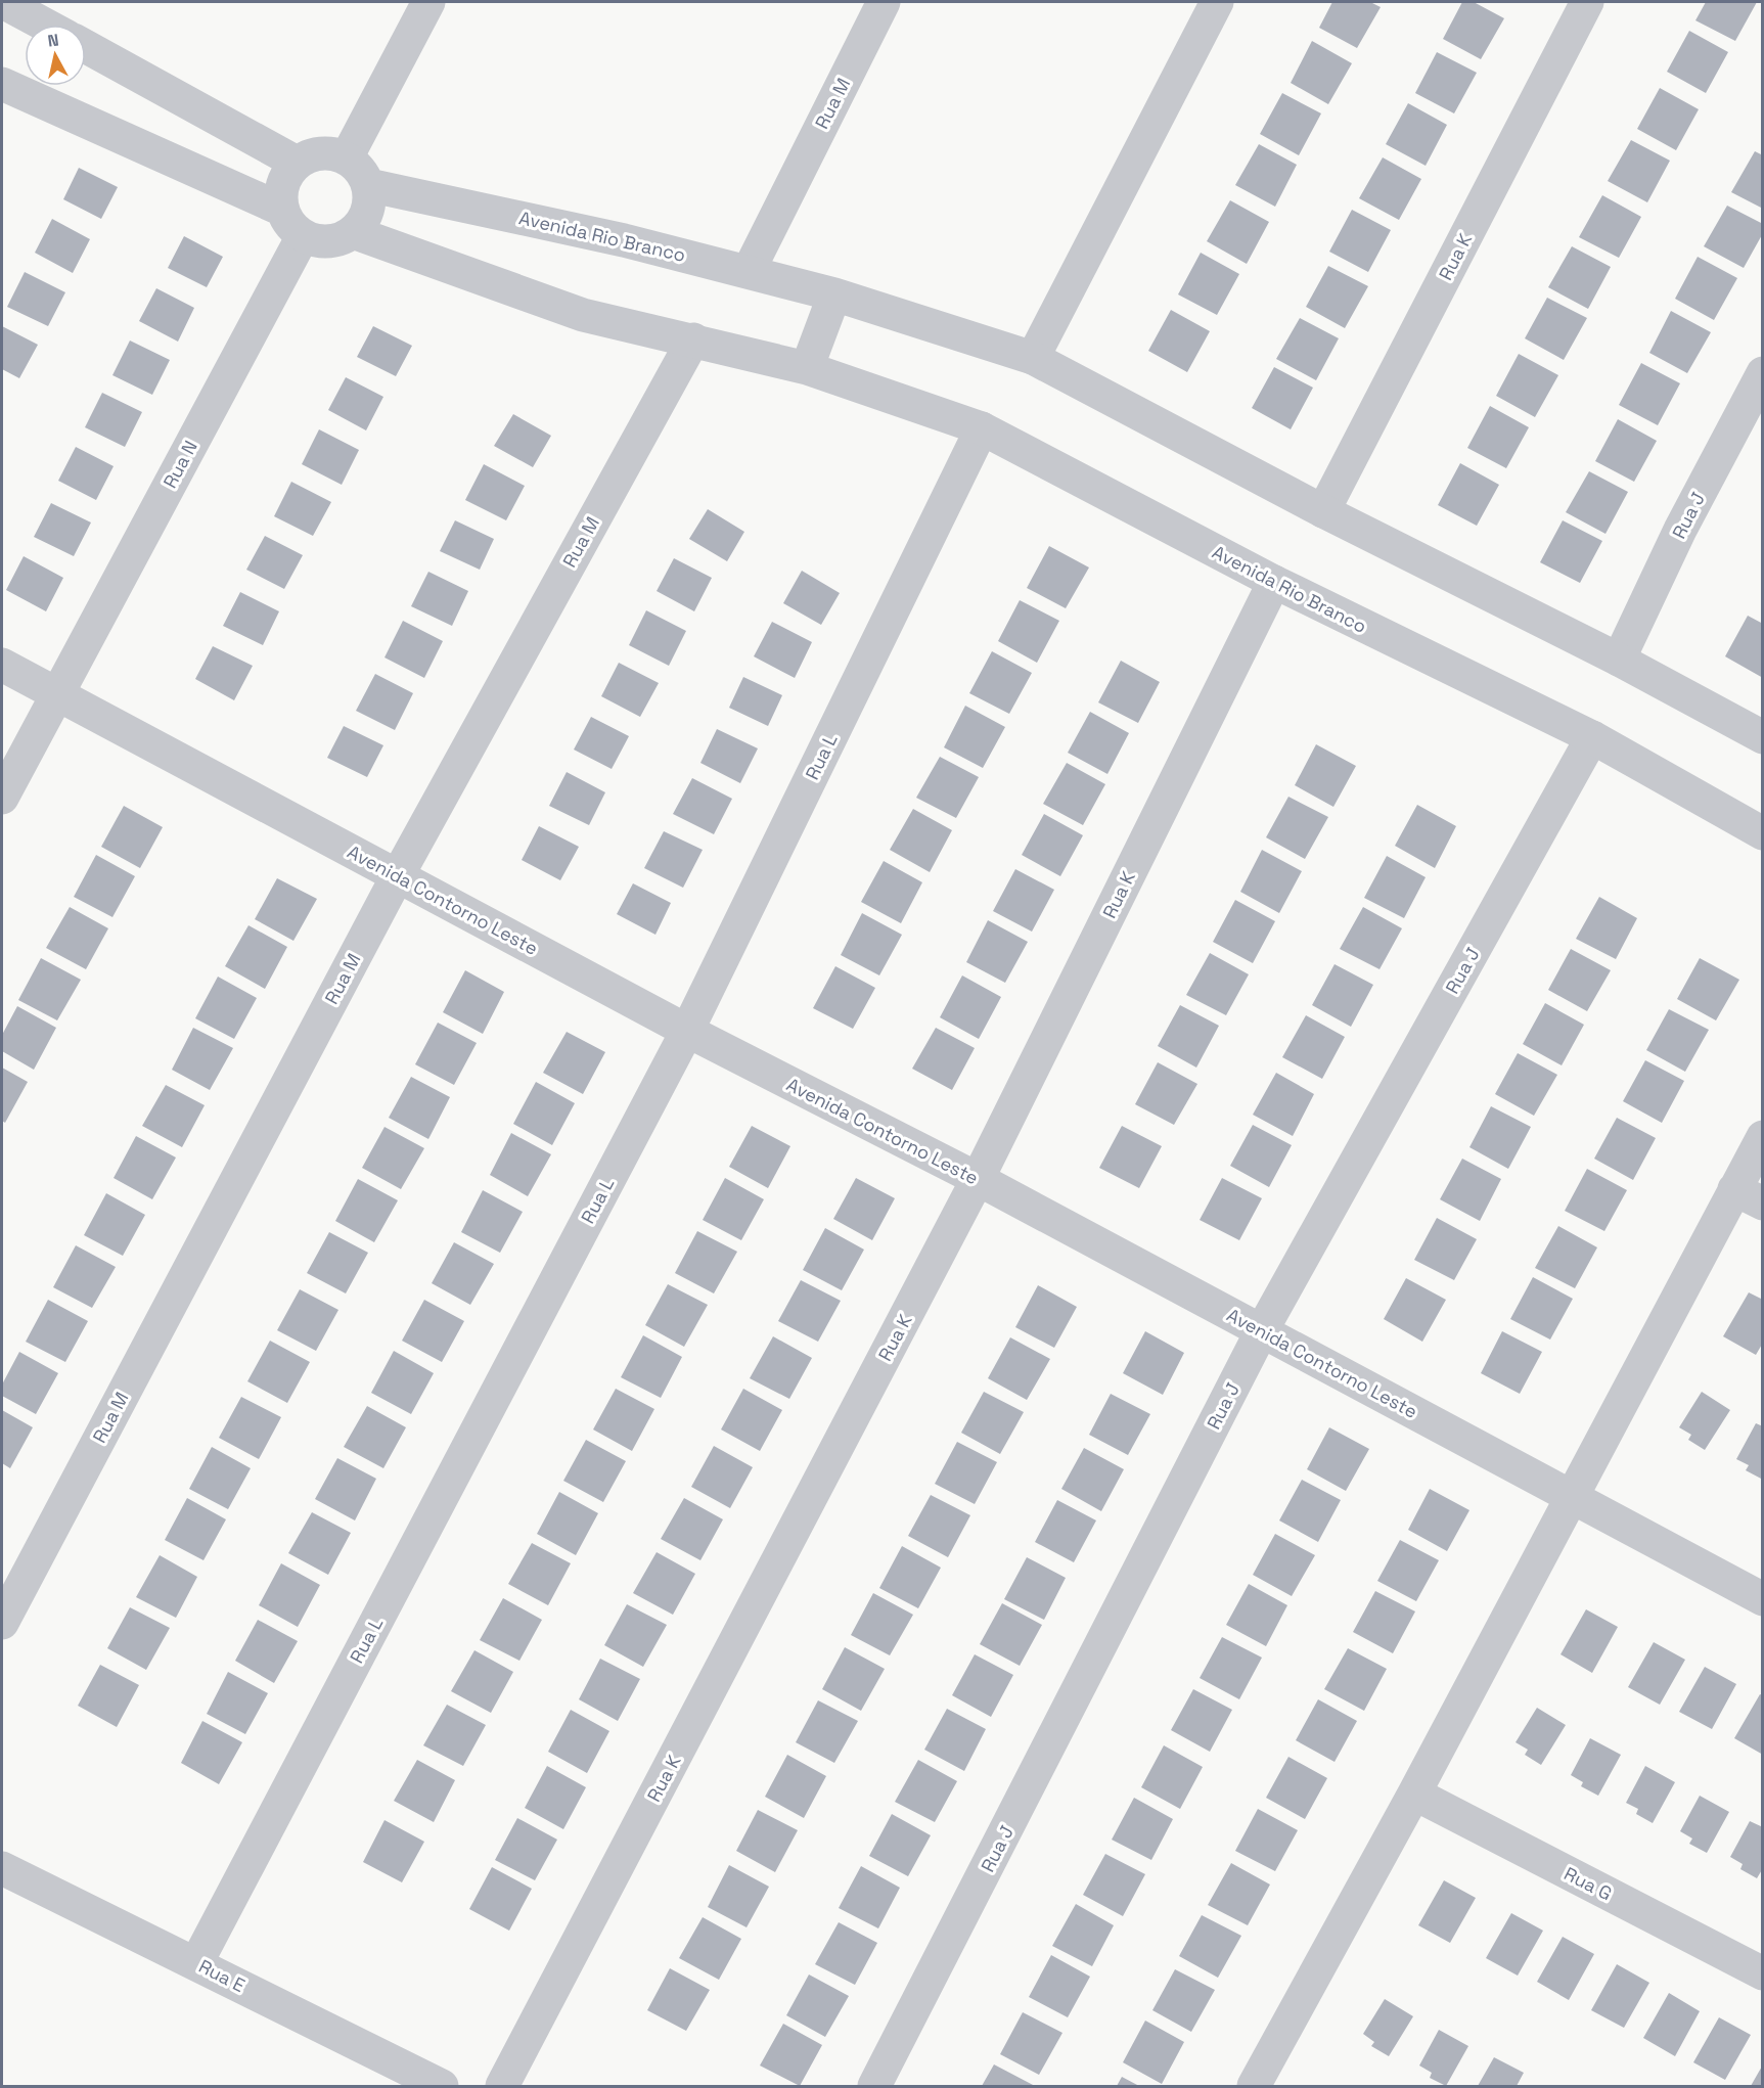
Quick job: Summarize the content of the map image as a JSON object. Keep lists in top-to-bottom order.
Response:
{
  "streets": {
    "street": [
      "Rua M",
      "Avenida Rio Branco",
      "Rua K",
      "Rua N",
      "Rua J",
      "Rua L",
      "Avenida Contorno Leste",
      "Rua G",
      "Rua E"
    ]
  },
  "crossings": [
    ["Rua M", "Avenida Rio Branco"],
    ["Rua M", "Avenida Contorno Leste"],
    ["Avenida Rio Branco", "Rua K"],
    ["Avenida Rio Branco", "Rua N"],
    ["Avenida Rio Branco", "Rua J"],
    ["Avenida Rio Branco", "Rua L"],
    ["Rua K", "Avenida Contorno Leste"],
    ["Rua N", "Avenida Contorno Leste"],
    ["Rua J", "Avenida Contorno Leste"],
    ["Rua L", "Avenida Contorno Leste"],
    ["Rua L", "Rua E"]
  ],
  "north": "top"
}
